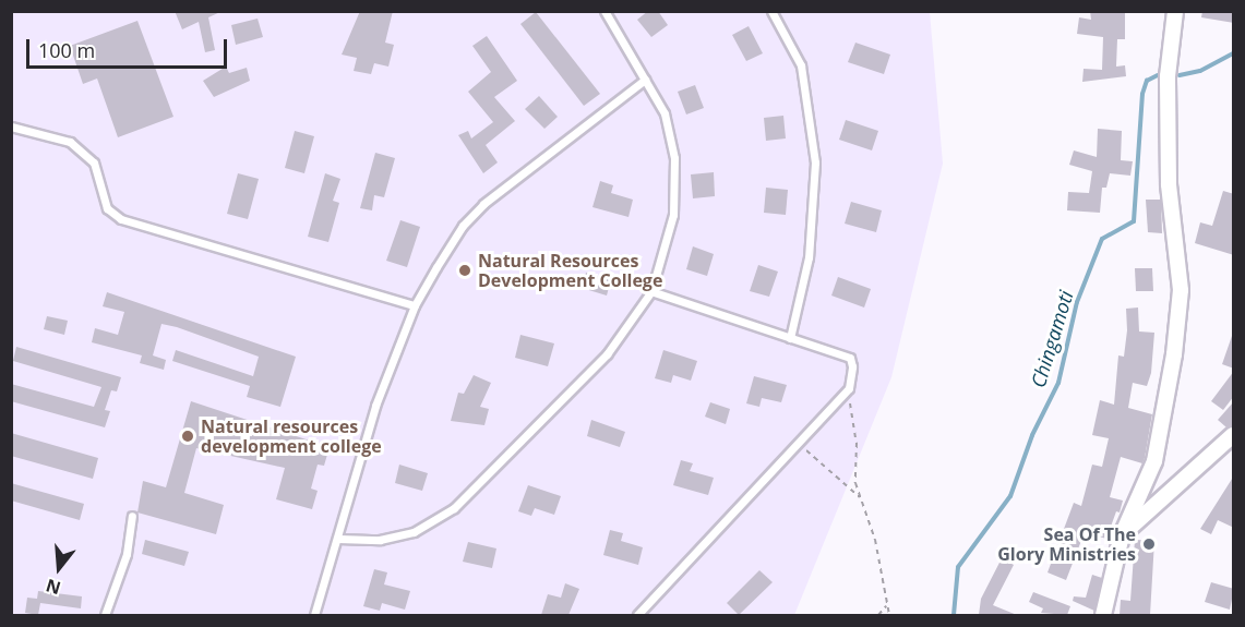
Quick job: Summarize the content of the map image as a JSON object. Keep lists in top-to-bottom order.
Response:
{
  "water": ["Chingamoti"],
  "places": ["Natural Resources Development College", "Natural resources development college", "Sea Of The Glory Ministries"],
  "scale_bar": "100 m",
  "north": "bottom"
}
